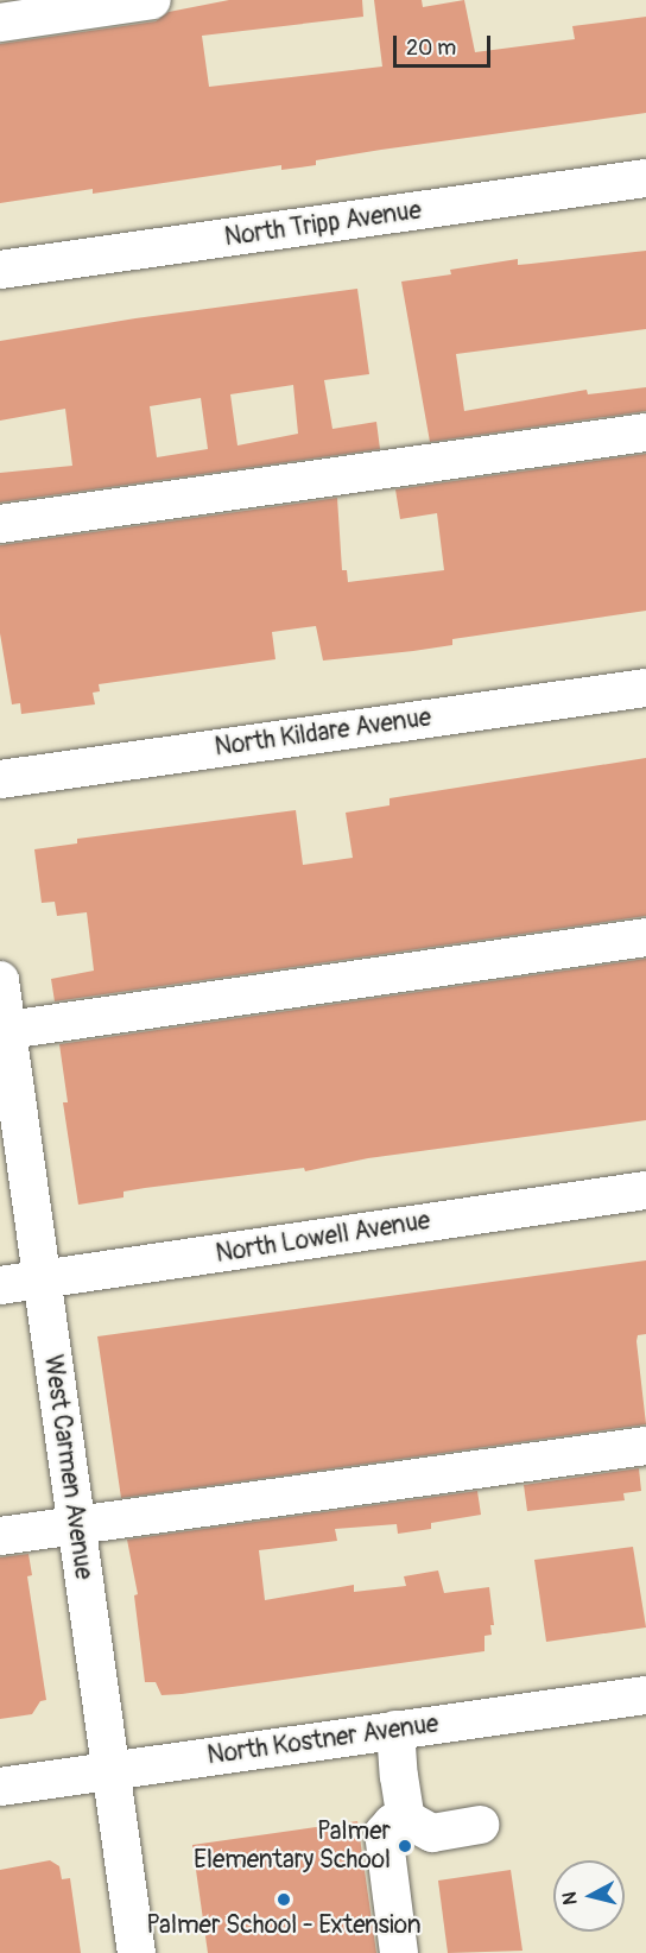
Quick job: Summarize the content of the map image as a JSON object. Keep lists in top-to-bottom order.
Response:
{
  "streets": {
    "street": [
      "North Tripp Avenue",
      "North Kildare Avenue",
      "North Lowell Avenue",
      "West Carmen Avenue",
      "North Kostner Avenue"
    ]
  },
  "crossings": [
    ["North Lowell Avenue", "West Carmen Avenue"],
    ["West Carmen Avenue", "North Kostner Avenue"]
  ],
  "places": ["Palmer Elementary School", "Palmer School - Extension"],
  "scale_bar": "20 m",
  "north": "left"
}
